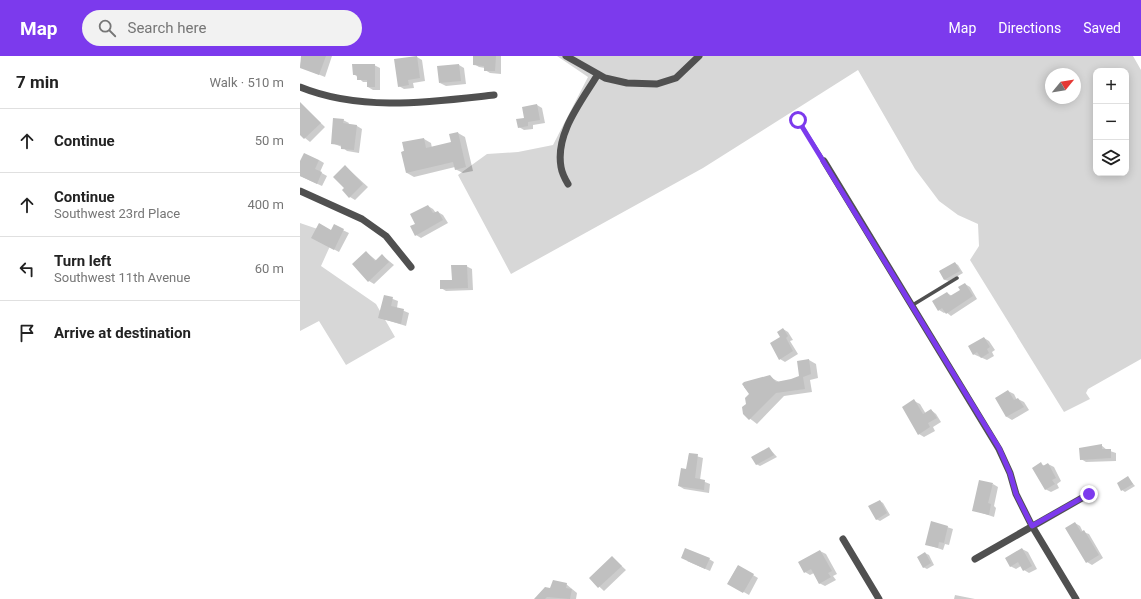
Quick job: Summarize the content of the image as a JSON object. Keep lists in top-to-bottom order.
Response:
{
  "north": "top right",
  "page": {
    "header": "Map",
    "search": "Search here",
    "nav": ["Map", "Directions", "Saved"],
    "heading": ["7 min", "Walk · 510 m"],
    "map_buttons": ["+", "−"],
    "list": [
      ["Continue", "50 m"],
      ["Continue", "Southwest 23rd Place", "400 m"],
      ["Turn left", "Southwest 11th Avenue", "60 m"],
      "Arrive at destination"
    ]
  }
}
